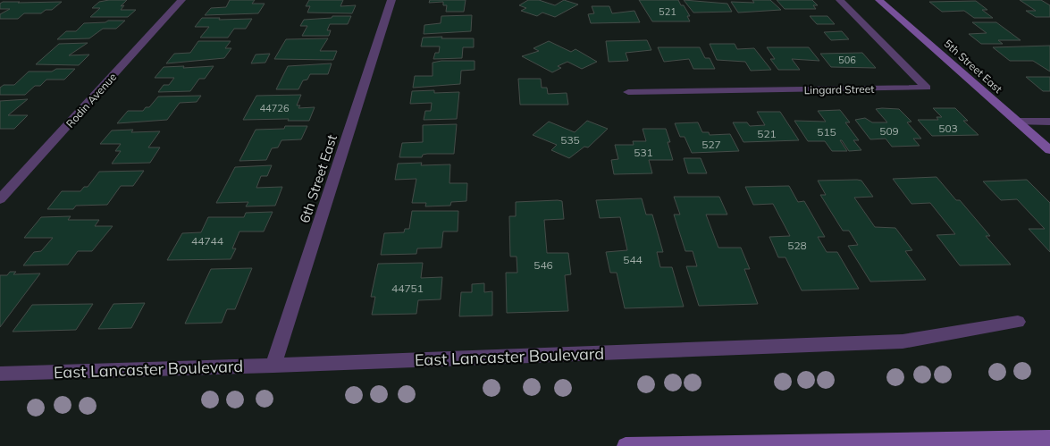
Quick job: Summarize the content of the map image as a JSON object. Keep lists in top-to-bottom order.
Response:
{
  "streets": {
    "street": [
      "5th Street East",
      "Lingard Street",
      "Rodin Avenue",
      "6th Street East",
      "East Lancaster Boulevard"
    ]
  },
  "crossings": [
    ["6th Street East", "East Lancaster Boulevard"]
  ],
  "house_numbers": [
    "521",
    "506",
    "44726",
    "503",
    "509",
    "515",
    "521",
    "535",
    "527",
    "531",
    "44744",
    "528",
    "544",
    "546",
    "44751"
  ]
}
